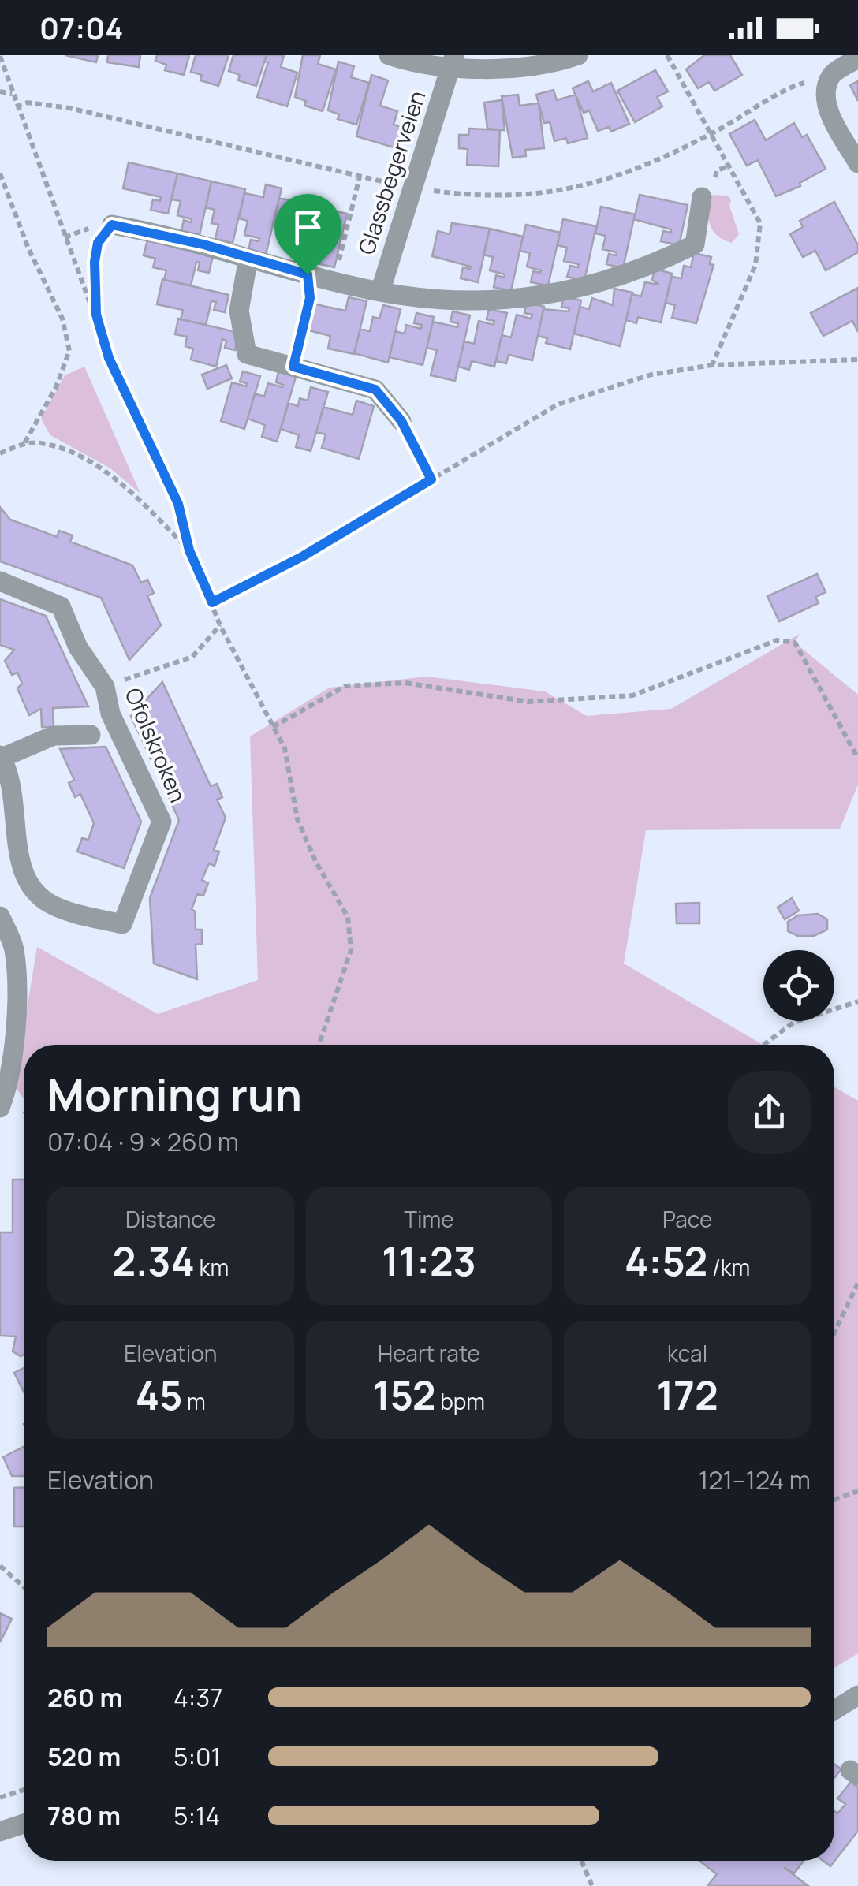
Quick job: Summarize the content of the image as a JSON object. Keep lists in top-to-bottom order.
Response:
{
  "streets": {
    "street": ["Glassbegerveien", "Ofolskroken"]
  },
  "page": {
    "status": "07:04",
    "heading": ["Morning run", "07:04 · 9 × 260 m"],
    "stats": [
      ["Distance", "2.34 km"],
      ["Time", "11:23"],
      ["Pace", "4:52 /km"],
      ["Elevation", "45 m"],
      ["Heart rate", "152 bpm"],
      ["kcal", "172"]
    ],
    "chart": ["Elevation", "121–124 m"],
    "list": [
      {
        "name": "260 m",
        "note": "4:37"
      },
      {
        "name": "520 m",
        "note": "5:01"
      },
      {
        "name": "780 m",
        "note": "5:14"
      }
    ]
  }
}
